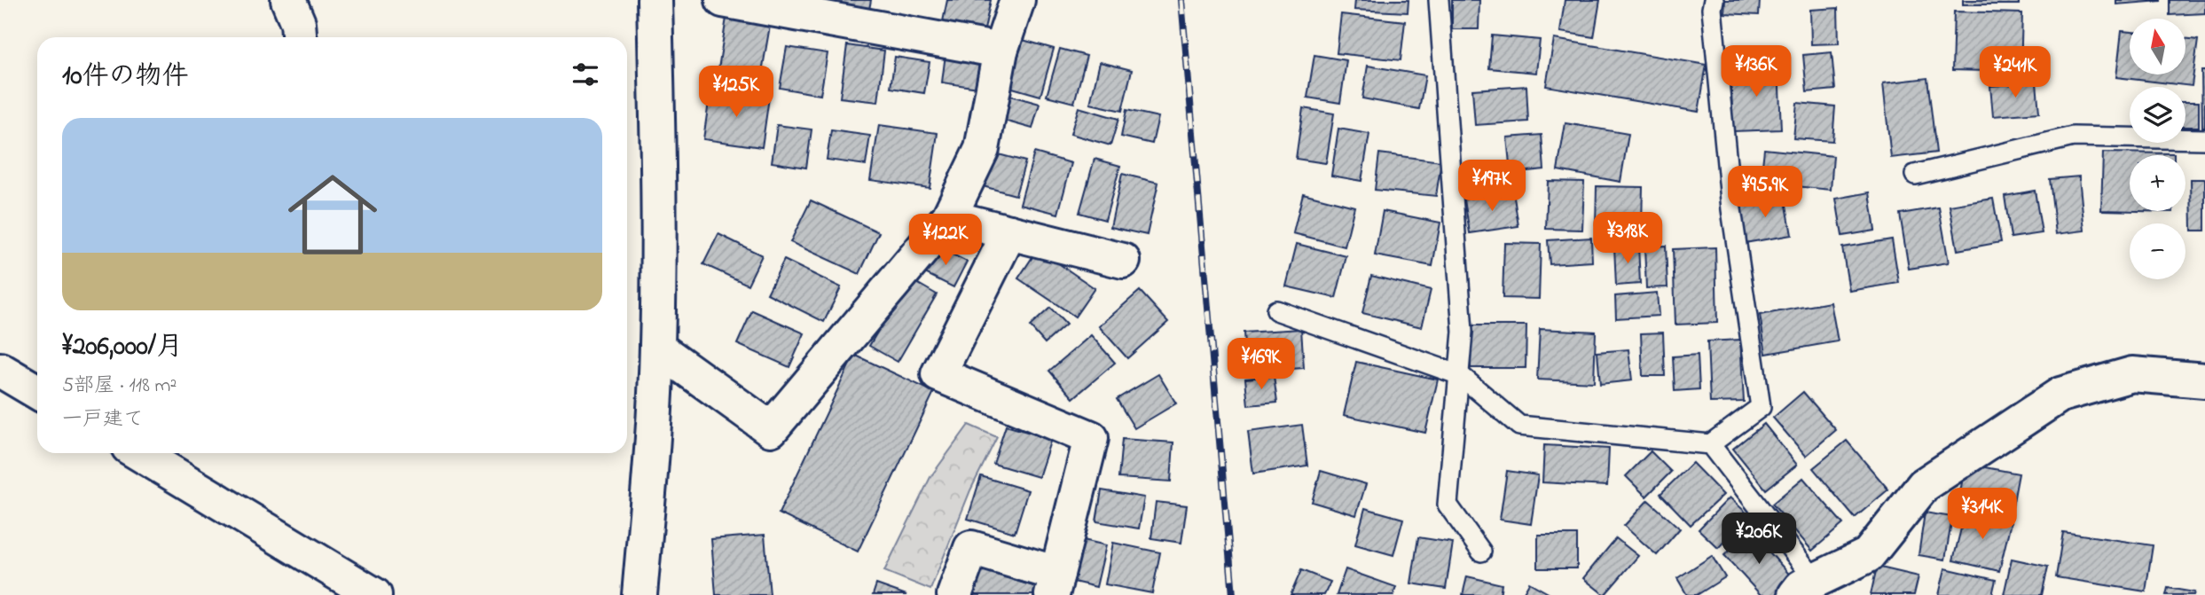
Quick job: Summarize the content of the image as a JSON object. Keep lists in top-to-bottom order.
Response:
{
  "north": "top",
  "page": {
    "map_buttons": ["+", "−"],
    "heading": "10件の物件",
    "price": [
      "¥136K",
      "¥241K",
      "¥125K",
      "¥197K",
      "¥95.9K",
      "¥318K",
      "¥122K",
      "¥169K",
      "¥314K",
      "¥206K"
    ],
    "list": [
      {
        "name": "¥206,000/月",
        "note": "5部屋 · 118 m² · 一戸建て"
      }
    ]
  }
}
